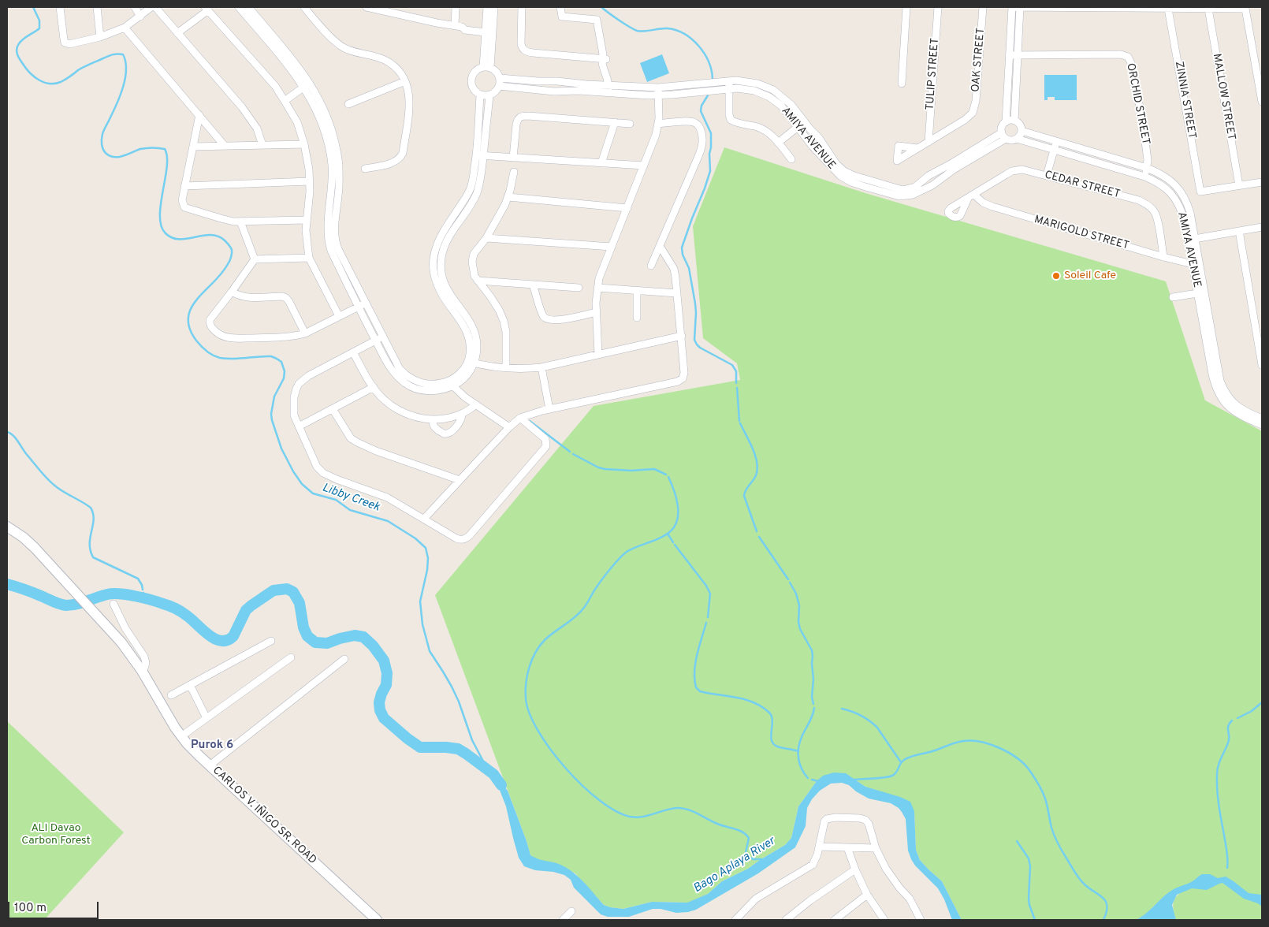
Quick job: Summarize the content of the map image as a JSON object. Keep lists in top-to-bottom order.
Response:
{
  "streets": {
    "main road": ["CARLOS V. IÑIGO SR. ROAD"],
    "street": [
      "OAK STREET",
      "TULIP STREET",
      "MALLOW STREET",
      "ZINNIA STREET",
      "ORCHID STREET",
      "AMIYA AVENUE",
      "CEDAR STREET",
      "MARIGOLD STREET"
    ]
  },
  "crossings": [
    ["OAK STREET", "TULIP STREET"],
    ["MALLOW STREET", "ZINNIA STREET"],
    ["ORCHID STREET", "AMIYA AVENUE"],
    ["AMIYA AVENUE", "MARIGOLD STREET"],
    ["CEDAR STREET", "MARIGOLD STREET"]
  ],
  "districts": ["Purok 6"],
  "water": ["Libby Creek", "Bago Aplaya River"],
  "parks": ["ALI Davao Carbon Forest"],
  "places": ["Soleil Cafe"],
  "scale_bar": "100 m"
}
